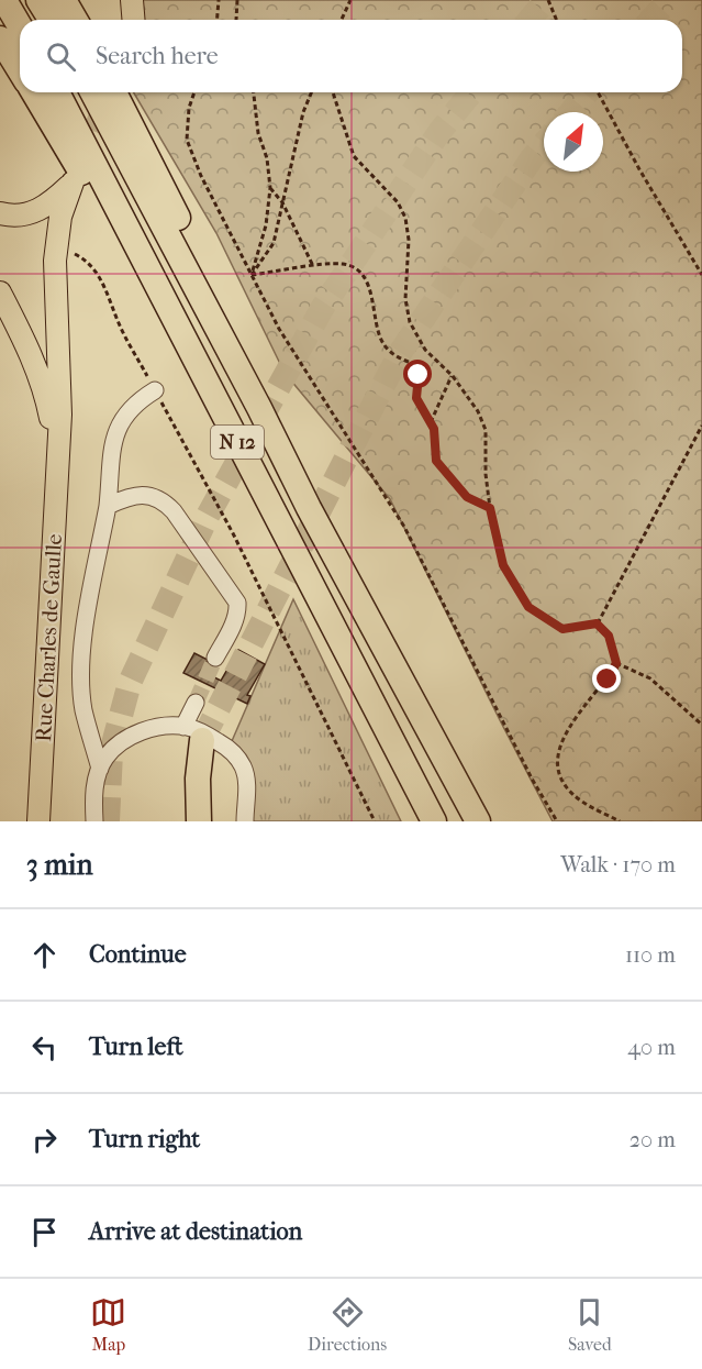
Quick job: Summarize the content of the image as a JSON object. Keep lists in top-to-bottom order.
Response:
{
  "streets": {
    "highway": ["N 12"],
    "main road": ["Rue Charles de Gaulle"]
  },
  "north": "top right",
  "page": {
    "search": "Search here",
    "heading": ["3 min", "Walk · 170 m"],
    "list": [
      ["Continue", "110 m"],
      ["Turn left", "40 m"],
      ["Turn right", "20 m"],
      "Arrive at destination"
    ],
    "nav": ["Map", "Directions", "Saved"]
  }
}
